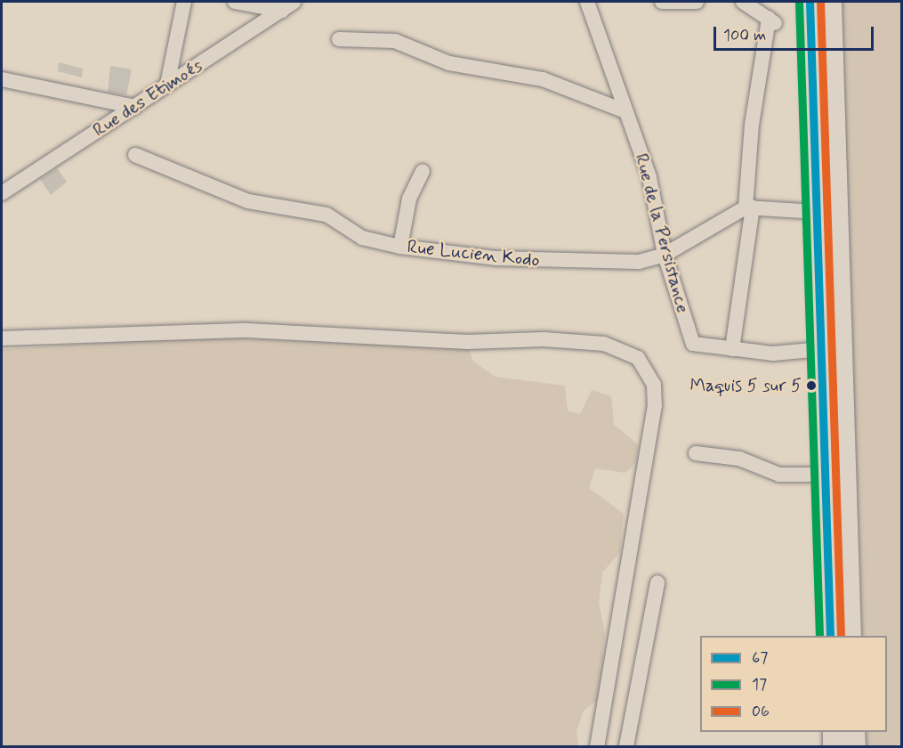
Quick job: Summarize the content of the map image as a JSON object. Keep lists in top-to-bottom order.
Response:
{
  "streets": {
    "street": ["Rue des Etimoés", "Rue de la Persistance", "Rue Lucien Kodo"]
  },
  "crossings": [
    ["Rue de la Persistance", "Rue Lucien Kodo"]
  ],
  "places": ["Maquis 5 sur 5"],
  "lines": ["transit line 67", "transit line 17", "transit line 06"],
  "legend": ["67", "17", "06"],
  "scale_bar": "100 m"
}
